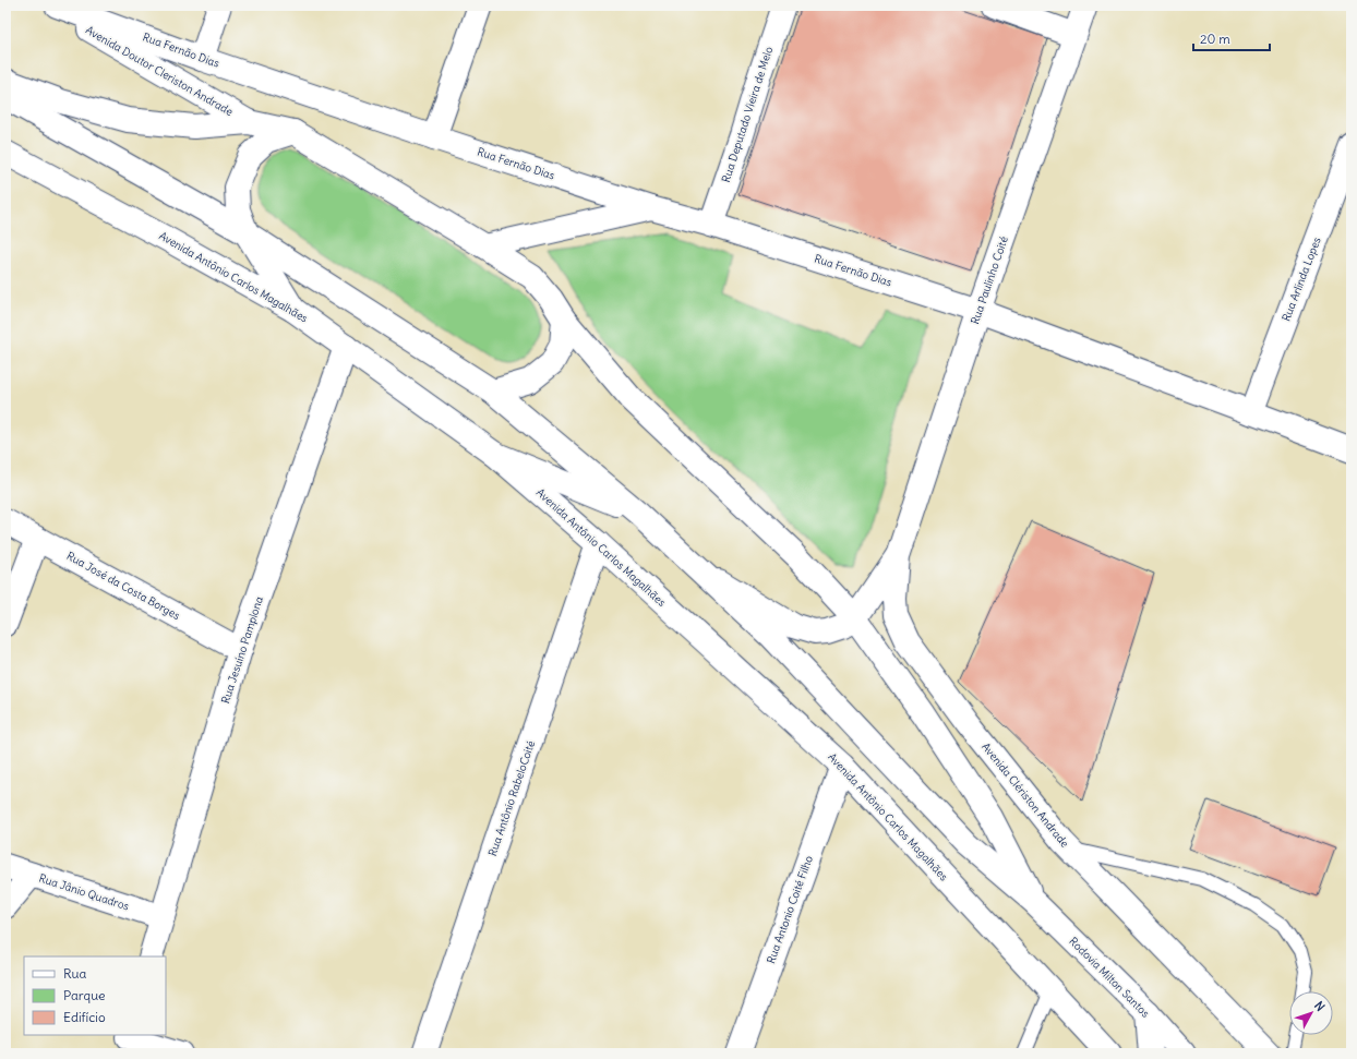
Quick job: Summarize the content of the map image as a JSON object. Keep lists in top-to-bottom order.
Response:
{
  "streets": {
    "main road": [
      "Rua Fernão Dias",
      "Avenida Doutor Cleriston Andrade",
      "Rua Deputado Vieira de Melo",
      "Avenida Antônio Carlos Magalhães",
      "Rua Arlinda Lopes",
      "Rua Paulinho Coité",
      "Rua José da Costa Borges",
      "Rua Jesuíno Pamplona",
      "Avenida Clériston Andrade",
      "Rua Antônio RabeloCoité",
      "Rua Jânio Quadros",
      "Rua Antonio Coité Filho",
      "Rodovia Milton Santos"
    ]
  },
  "crossings": [
    ["Rua Fernão Dias", "Rua Deputado Vieira de Melo"],
    ["Rua Fernão Dias", "Rua Arlinda Lopes"],
    ["Rua Fernão Dias", "Rua Paulinho Coité"],
    ["Avenida Antônio Carlos Magalhães", "Rua Jesuíno Pamplona"],
    ["Avenida Antônio Carlos Magalhães", "Rua Antônio RabeloCoité"],
    ["Avenida Antônio Carlos Magalhães", "Rua Antonio Coité Filho"],
    ["Rua Paulinho Coité", "Avenida Clériston Andrade"],
    ["Rua José da Costa Borges", "Rua Jesuíno Pamplona"],
    ["Rua Jesuíno Pamplona", "Rua Jânio Quadros"]
  ],
  "legend": ["Rua", "Parque", "Edifício"],
  "scale_bar": "20 m",
  "north": "top right"
}
